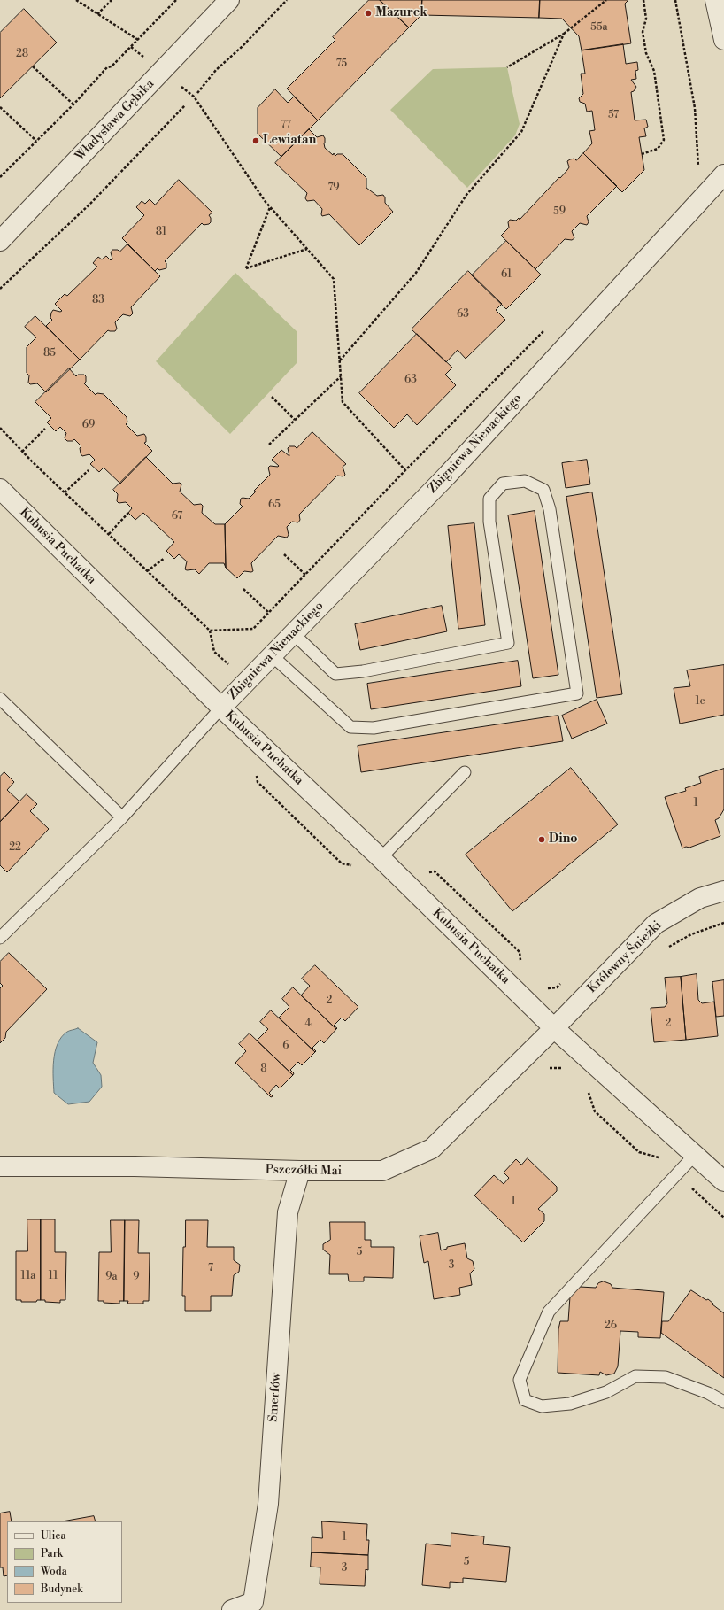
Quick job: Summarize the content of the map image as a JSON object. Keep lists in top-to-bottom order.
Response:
{
  "streets": {
    "street": [
      "Władysława Gębika",
      "Zbigniewa Nienackiego",
      "Kubusia Puchatka",
      "Królewny Śnieżki",
      "Pszczółki Mai",
      "Smerfów"
    ]
  },
  "crossings": [
    ["Zbigniewa Nienackiego", "Kubusia Puchatka"],
    ["Kubusia Puchatka", "Królewny Śnieżki"],
    ["Kubusia Puchatka", "Pszczółki Mai"],
    ["Królewny Śnieżki", "Pszczółki Mai"],
    ["Pszczółki Mai", "Smerfów"]
  ],
  "places": ["Mazurek", "Lewiatan", "Dino"],
  "house_numbers": [
    "55a",
    "28",
    "75",
    "57",
    "77",
    "79",
    "59",
    "81",
    "61",
    "83",
    "63",
    "85",
    "63",
    "69",
    "65",
    "67",
    "1c",
    "1",
    "22",
    "2",
    "4",
    "2",
    "6",
    "8",
    "1",
    "5",
    "3",
    "7",
    "11a",
    "11",
    "9a",
    "9",
    "26",
    "1",
    "5",
    "3"
  ],
  "legend": [
    "Ulica",
    "Park",
    "Woda",
    "Budynek"
  ]
}
